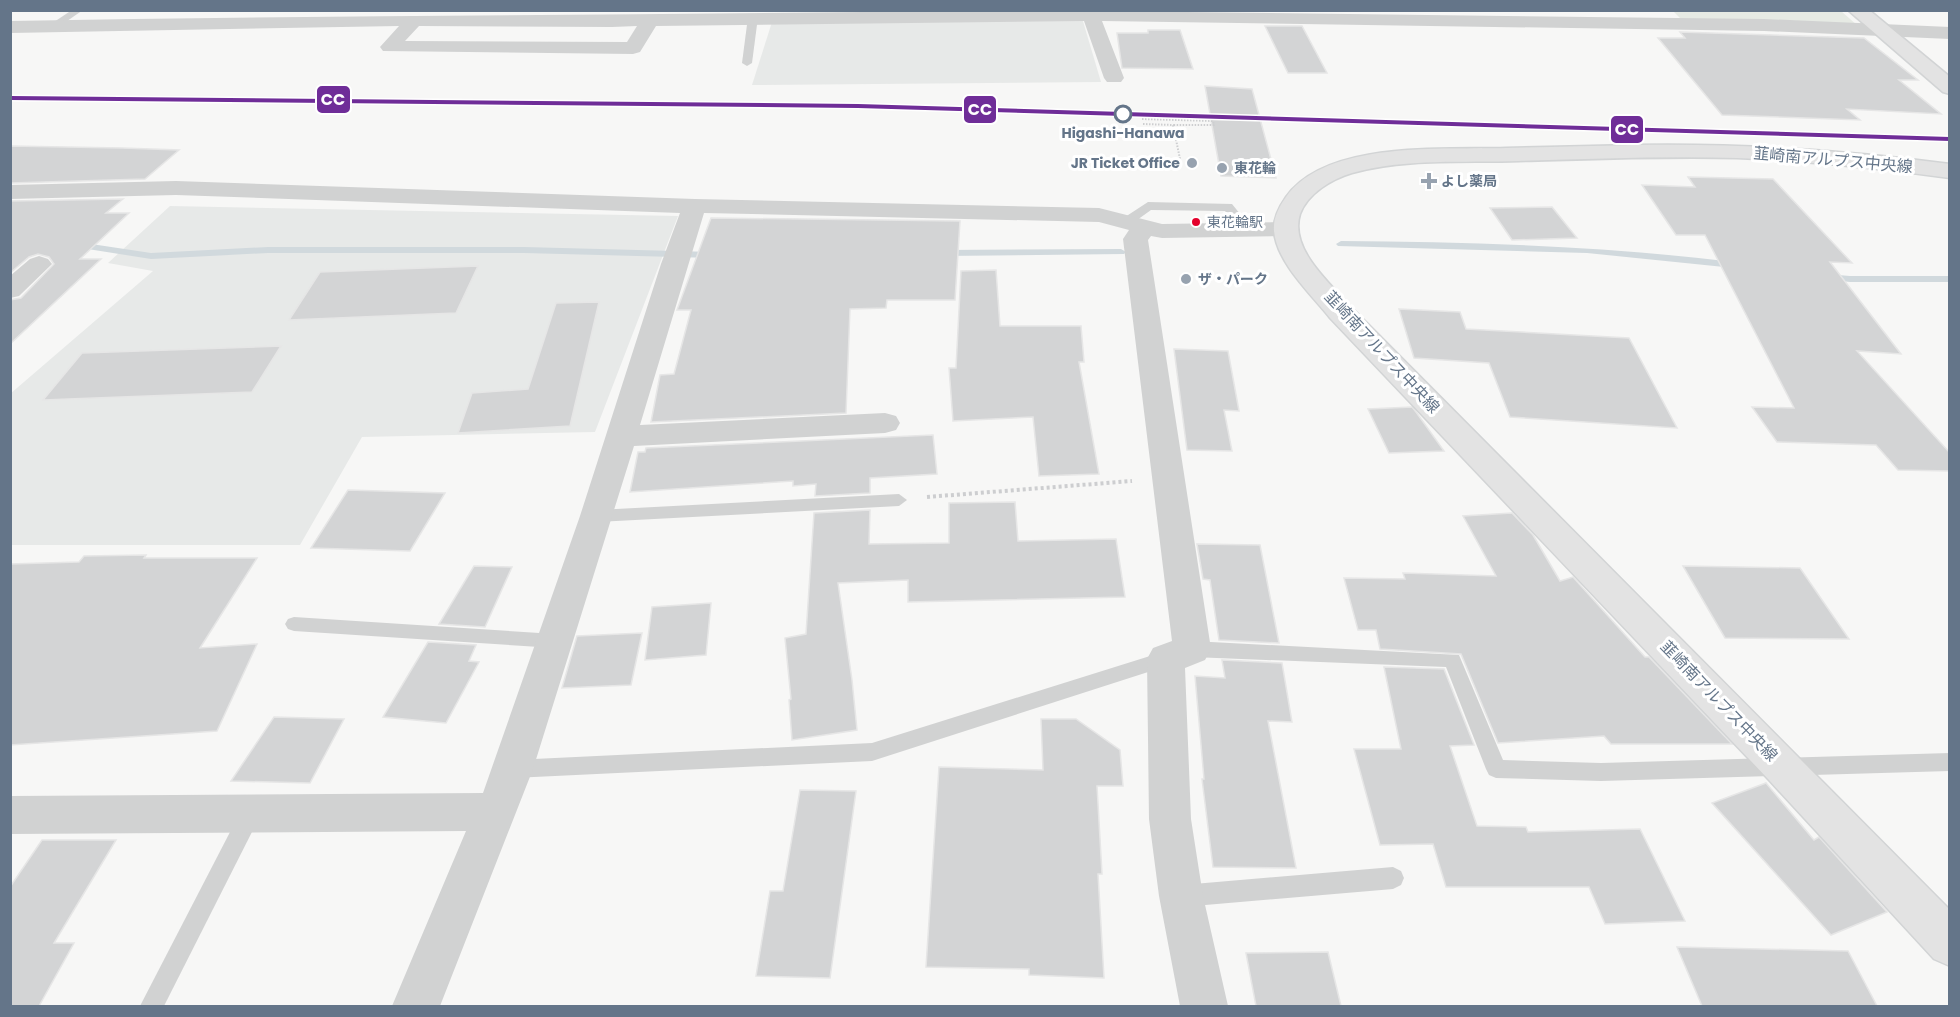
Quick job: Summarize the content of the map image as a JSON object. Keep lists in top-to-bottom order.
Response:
{
  "streets": {
    "main road": ["韮崎南アルプス中央線"]
  },
  "places": {
    "other": [
      "Higashi-Hanawa",
      "JR Ticket Office",
      "東花輪",
      "東花輪駅",
      "ザ・パーク"
    ],
    "health": ["よし薬局"]
  },
  "lines": ["transit line CC"]
}
